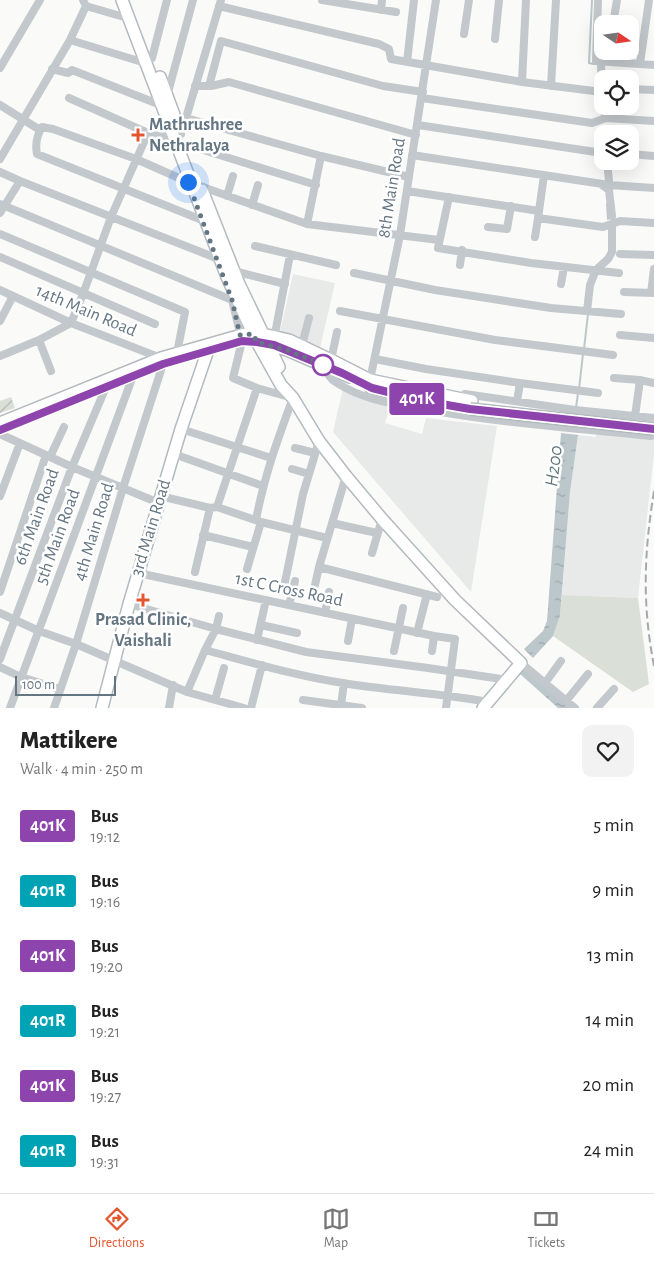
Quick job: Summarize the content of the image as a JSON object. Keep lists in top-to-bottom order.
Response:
{
  "streets": {
    "street": [
      "8th Main Road",
      "14th Main Road",
      "6th Main Road",
      "3rd Main Road",
      "4th Main Road",
      "5th Main Road",
      "1st C Cross Road"
    ]
  },
  "crossings": [
    ["14th Main Road", "4th Main Road"],
    ["3rd Main Road", "1st C Cross Road"]
  ],
  "water": ["H200"],
  "places": {
    "health": ["Mathrushree Nethralaya", "Prasad Clinic, Vaishali"]
  },
  "lines": ["bus line 401K"],
  "scale_bar": "100 m",
  "north": "right",
  "page": {
    "on_map": "401K",
    "scale": "100 m",
    "heading": ["Mattikere", "Walk · 4 min · 250 m"],
    "list": [
      {
        "mark": "401K",
        "name": "Bus",
        "note": "19:12",
        "value": "5 min"
      },
      {
        "mark": "401R",
        "name": "Bus",
        "note": "19:16",
        "value": "9 min"
      },
      {
        "mark": "401K",
        "name": "Bus",
        "note": "19:20",
        "value": "13 min"
      },
      {
        "mark": "401R",
        "name": "Bus",
        "note": "19:21",
        "value": "14 min"
      },
      {
        "mark": "401K",
        "name": "Bus",
        "note": "19:27",
        "value": "20 min"
      },
      {
        "mark": "401R",
        "name": "Bus",
        "note": "19:31",
        "value": "24 min"
      }
    ],
    "tabs": ["Directions", "Map", "Tickets"]
  }
}
